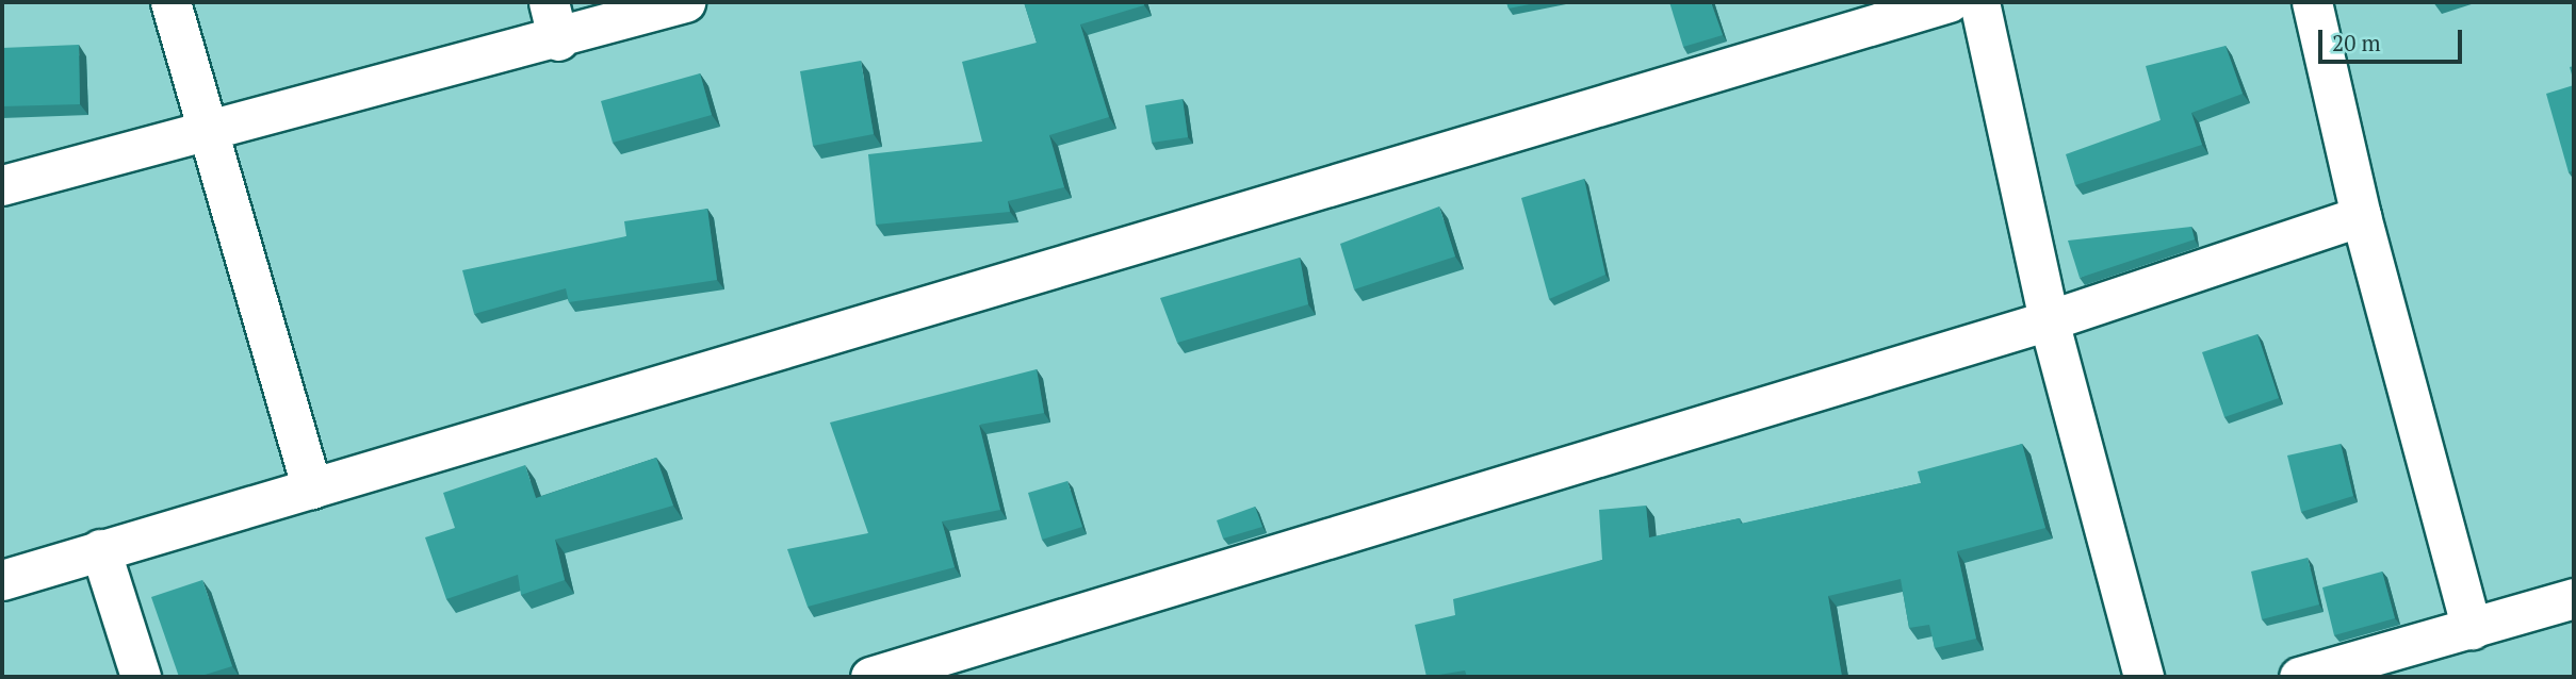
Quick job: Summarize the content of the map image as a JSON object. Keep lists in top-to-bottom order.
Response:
{
  "scale_bar": "20 m"
}
